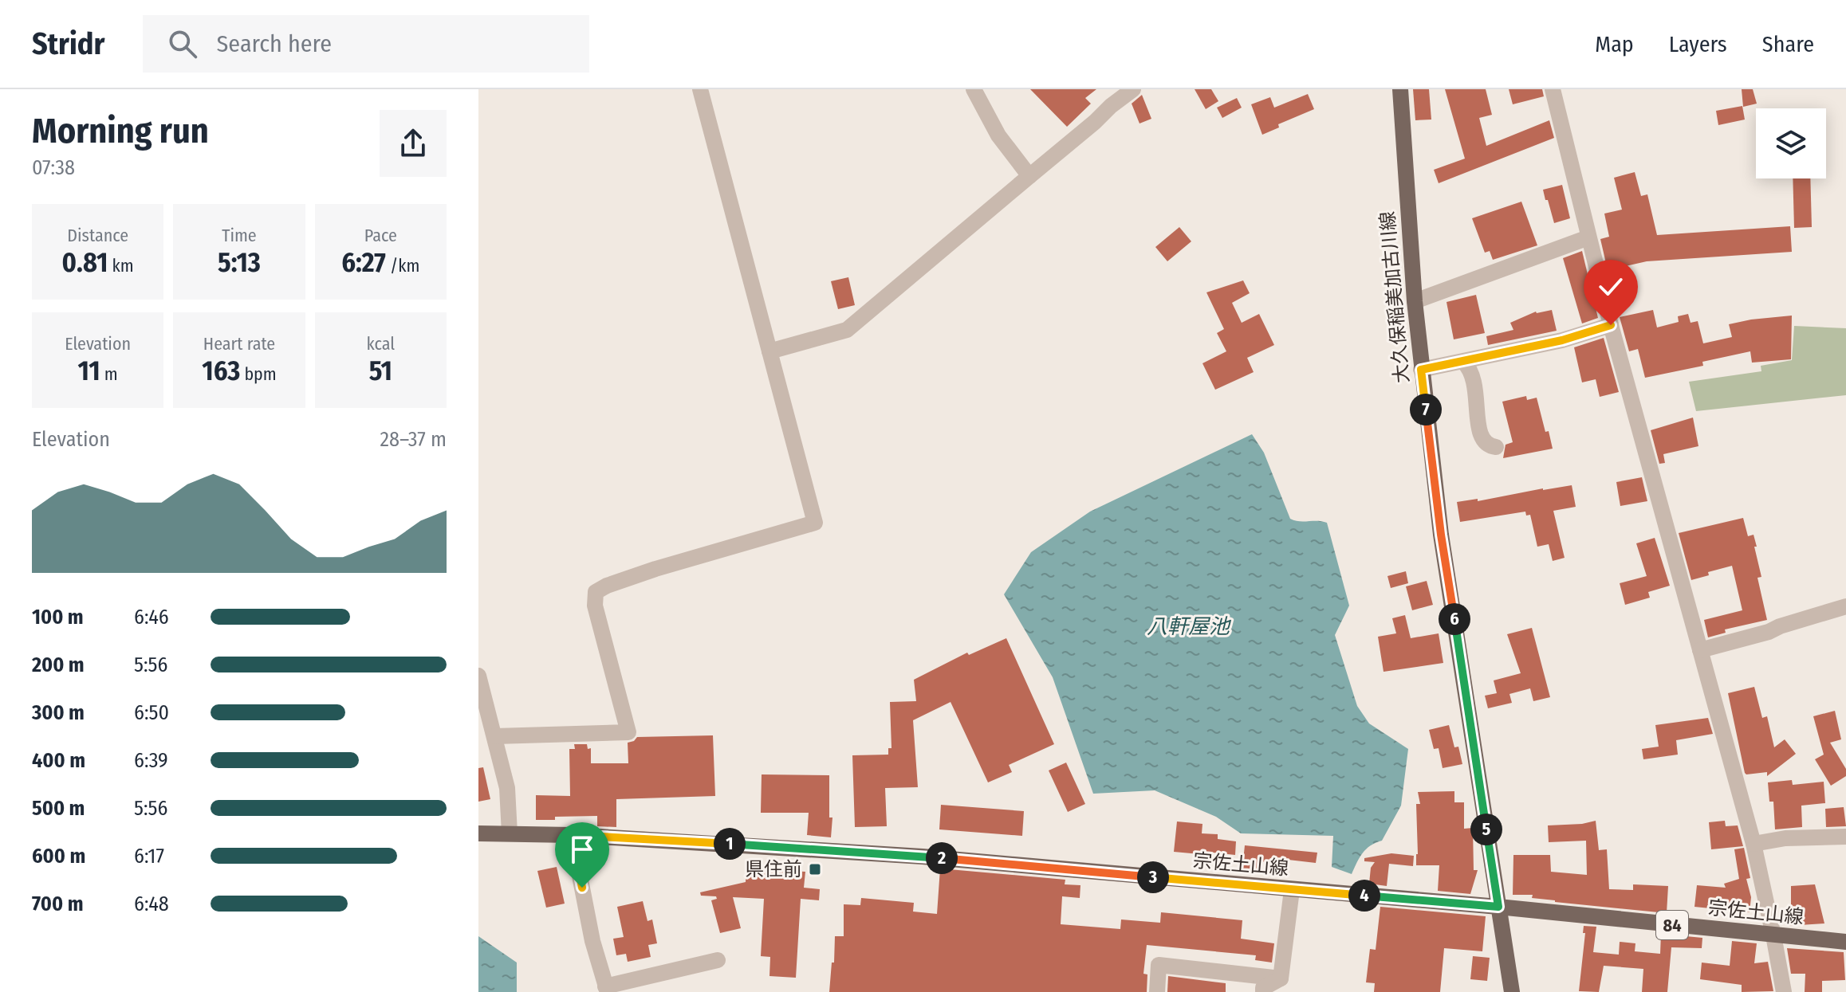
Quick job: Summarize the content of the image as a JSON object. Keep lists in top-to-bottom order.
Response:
{
  "streets": {
    "main road": ["大久保稲美加古川線", "宗佐土山線", "84"]
  },
  "crossings": [
    ["大久保稲美加古川線", "宗佐土山線"]
  ],
  "water": ["八軒屋池"],
  "places": {
    "transit": ["県住前"]
  },
  "page": {
    "header": "Stridr",
    "search": "Search here",
    "nav": ["Map", "Layers", "Share"],
    "heading": ["Morning run", "07:38"],
    "stats": [
      ["Distance", "0.81 km"],
      ["Time", "5:13"],
      ["Pace", "6:27 /km"],
      ["Elevation", "11 m"],
      ["Heart rate", "163 bpm"],
      ["kcal", "51"]
    ],
    "pins": [
      "7",
      "6",
      "5",
      "1",
      "2",
      "3",
      "4"
    ],
    "chart": ["Elevation", "28–37 m"],
    "list": [
      {
        "name": "100 m",
        "note": "6:46"
      },
      {
        "name": "200 m",
        "note": "5:56"
      },
      {
        "name": "300 m",
        "note": "6:50"
      },
      {
        "name": "400 m",
        "note": "6:39"
      },
      {
        "name": "500 m",
        "note": "5:56"
      },
      {
        "name": "600 m",
        "note": "6:17"
      },
      {
        "name": "700 m",
        "note": "6:48"
      }
    ]
  }
}
